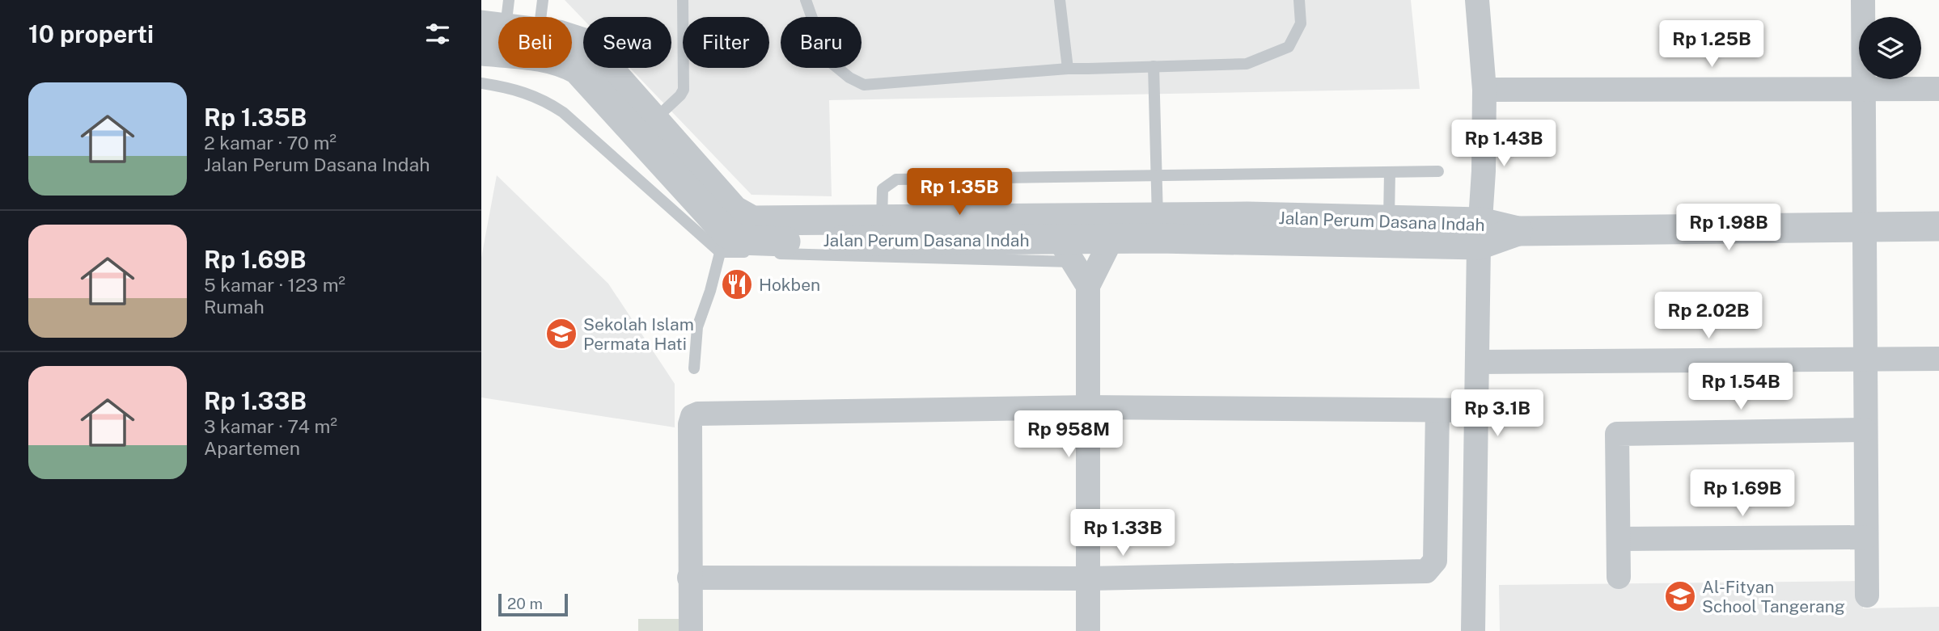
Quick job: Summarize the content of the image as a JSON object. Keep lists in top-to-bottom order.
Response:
{
  "streets": {
    "street": ["Jalan Perum Dasana Indah"]
  },
  "places": {
    "restaurant": ["Hokben"],
    "school or university": ["Sekolah Islam Permata Hati", "Al-Fityan School Tangerang"]
  },
  "scale_bar": "20 m",
  "page": {
    "heading": "10 properti",
    "chip": [
      "Beli",
      "Sewa",
      "Filter",
      "Baru"
    ],
    "price": [
      "Rp 1.25B",
      "Rp 1.43B",
      "Rp 1.35B",
      "Rp 1.98B",
      "Rp 2.02B",
      "Rp 1.54B",
      "Rp 3.1B",
      "Rp 958M",
      "Rp 1.69B",
      "Rp 1.33B"
    ],
    "list": [
      {
        "name": "Rp 1.35B",
        "note": "2 kamar · 70 m² · Jalan Perum Dasana Indah"
      },
      {
        "name": "Rp 1.69B",
        "note": "5 kamar · 123 m² · Rumah"
      },
      {
        "name": "Rp 1.33B",
        "note": "3 kamar · 74 m² · Apartemen"
      }
    ],
    "scale": "20 m"
  }
}
